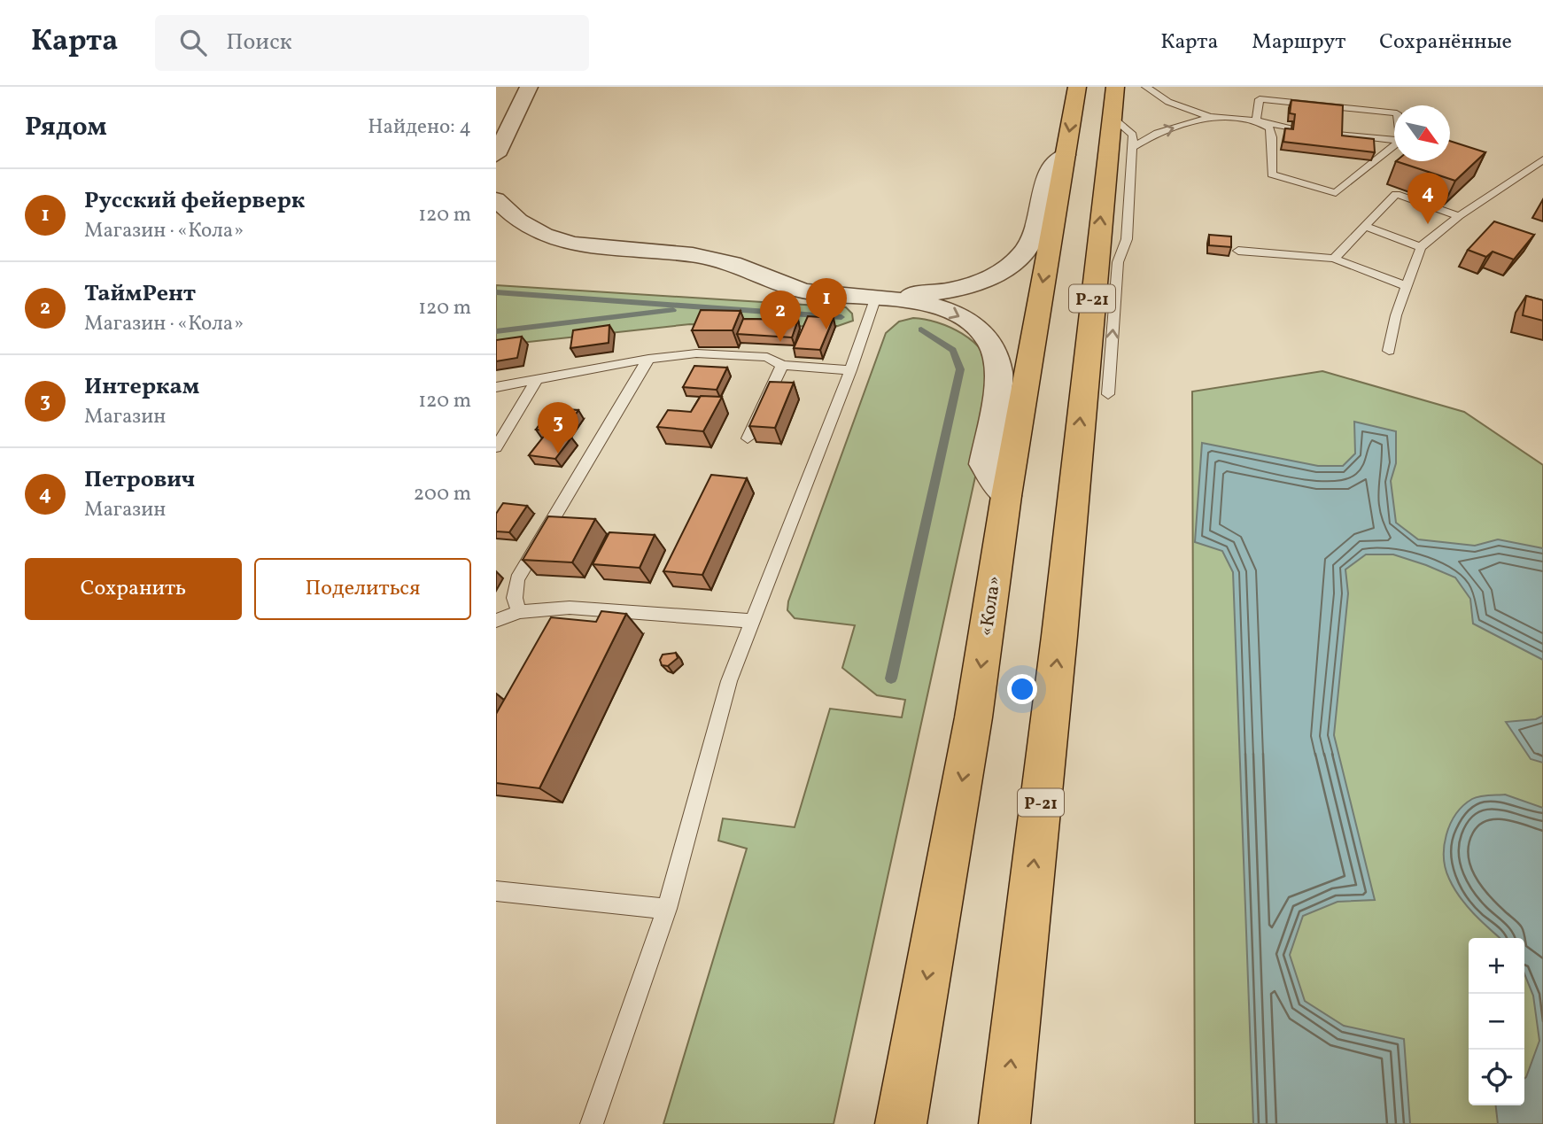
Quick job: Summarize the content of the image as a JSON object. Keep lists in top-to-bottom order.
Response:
{
  "streets": {
    "main road": ["Р-21", "«Кола»"]
  },
  "north": "bottom right",
  "page": {
    "header": "Карта",
    "search": "Поиск",
    "nav": ["Карта", "Маршрут", "Сохранённые"],
    "heading": ["Рядом", "Найдено: 4"],
    "list": [
      {
        "mark": "1",
        "name": "Русский фейерверк",
        "note": "Магазин · «Кола»",
        "value": "120 m"
      },
      {
        "mark": "2",
        "name": "ТаймРент",
        "note": "Магазин · «Кола»",
        "value": "120 m"
      },
      {
        "mark": "3",
        "name": "Интеркам",
        "note": "Магазин",
        "value": "120 m"
      },
      {
        "mark": "4",
        "name": "Петрович",
        "note": "Магазин",
        "value": "200 m"
      }
    ],
    "pins": [
      "4",
      "1",
      "2",
      "3"
    ],
    "buttons": ["Сохранить", "Поделиться"],
    "map_buttons": ["+", "−"]
  }
}
